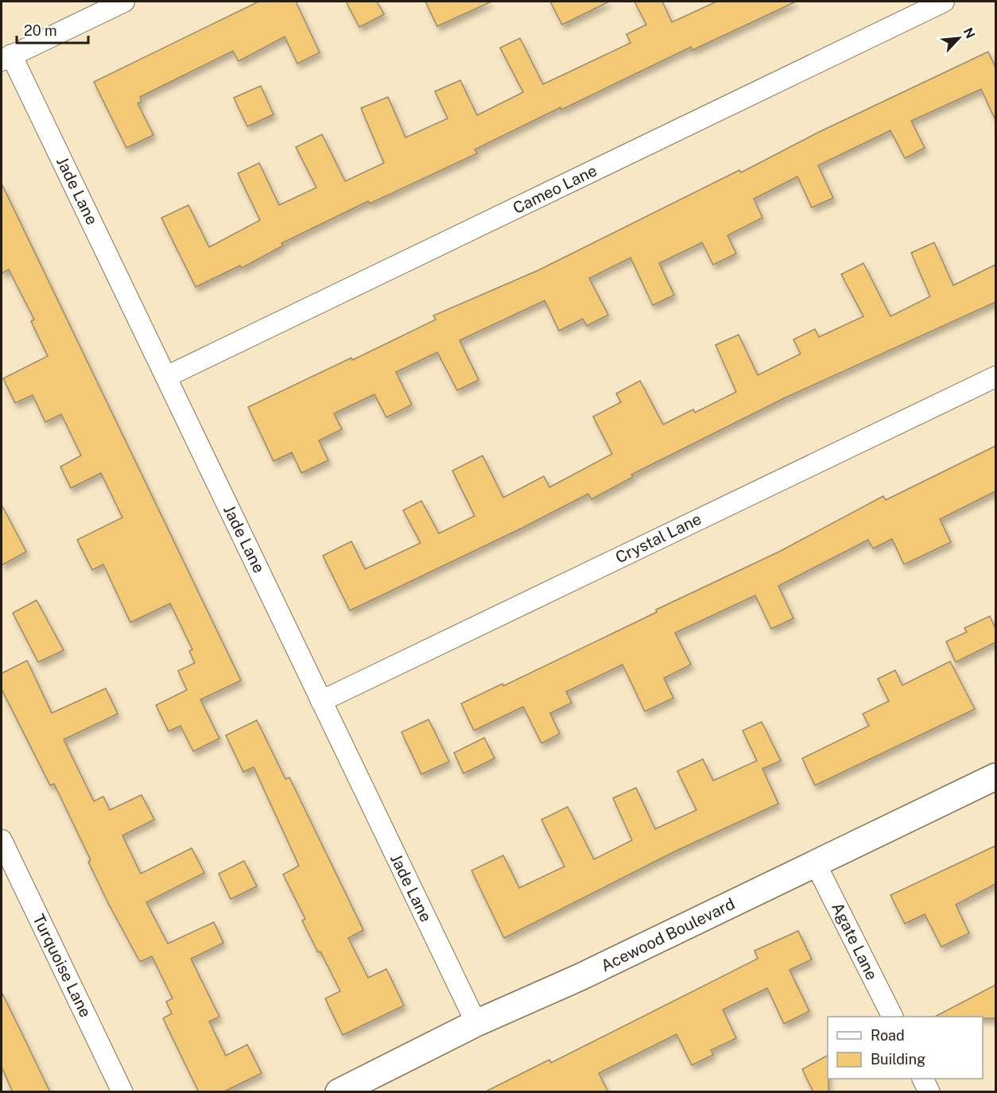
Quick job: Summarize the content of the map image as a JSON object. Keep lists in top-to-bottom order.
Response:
{
  "streets": {
    "street": [
      "Cameo Lane",
      "Jade Lane",
      "Crystal Lane",
      "Acewood Boulevard",
      "Agate Lane",
      "Turquoise Lane"
    ]
  },
  "crossings": [
    ["Cameo Lane", "Jade Lane"],
    ["Jade Lane", "Crystal Lane"],
    ["Jade Lane", "Acewood Boulevard"],
    ["Acewood Boulevard", "Agate Lane"]
  ],
  "legend": ["Road", "Building"],
  "scale_bar": "20 m",
  "north": "top right"
}
